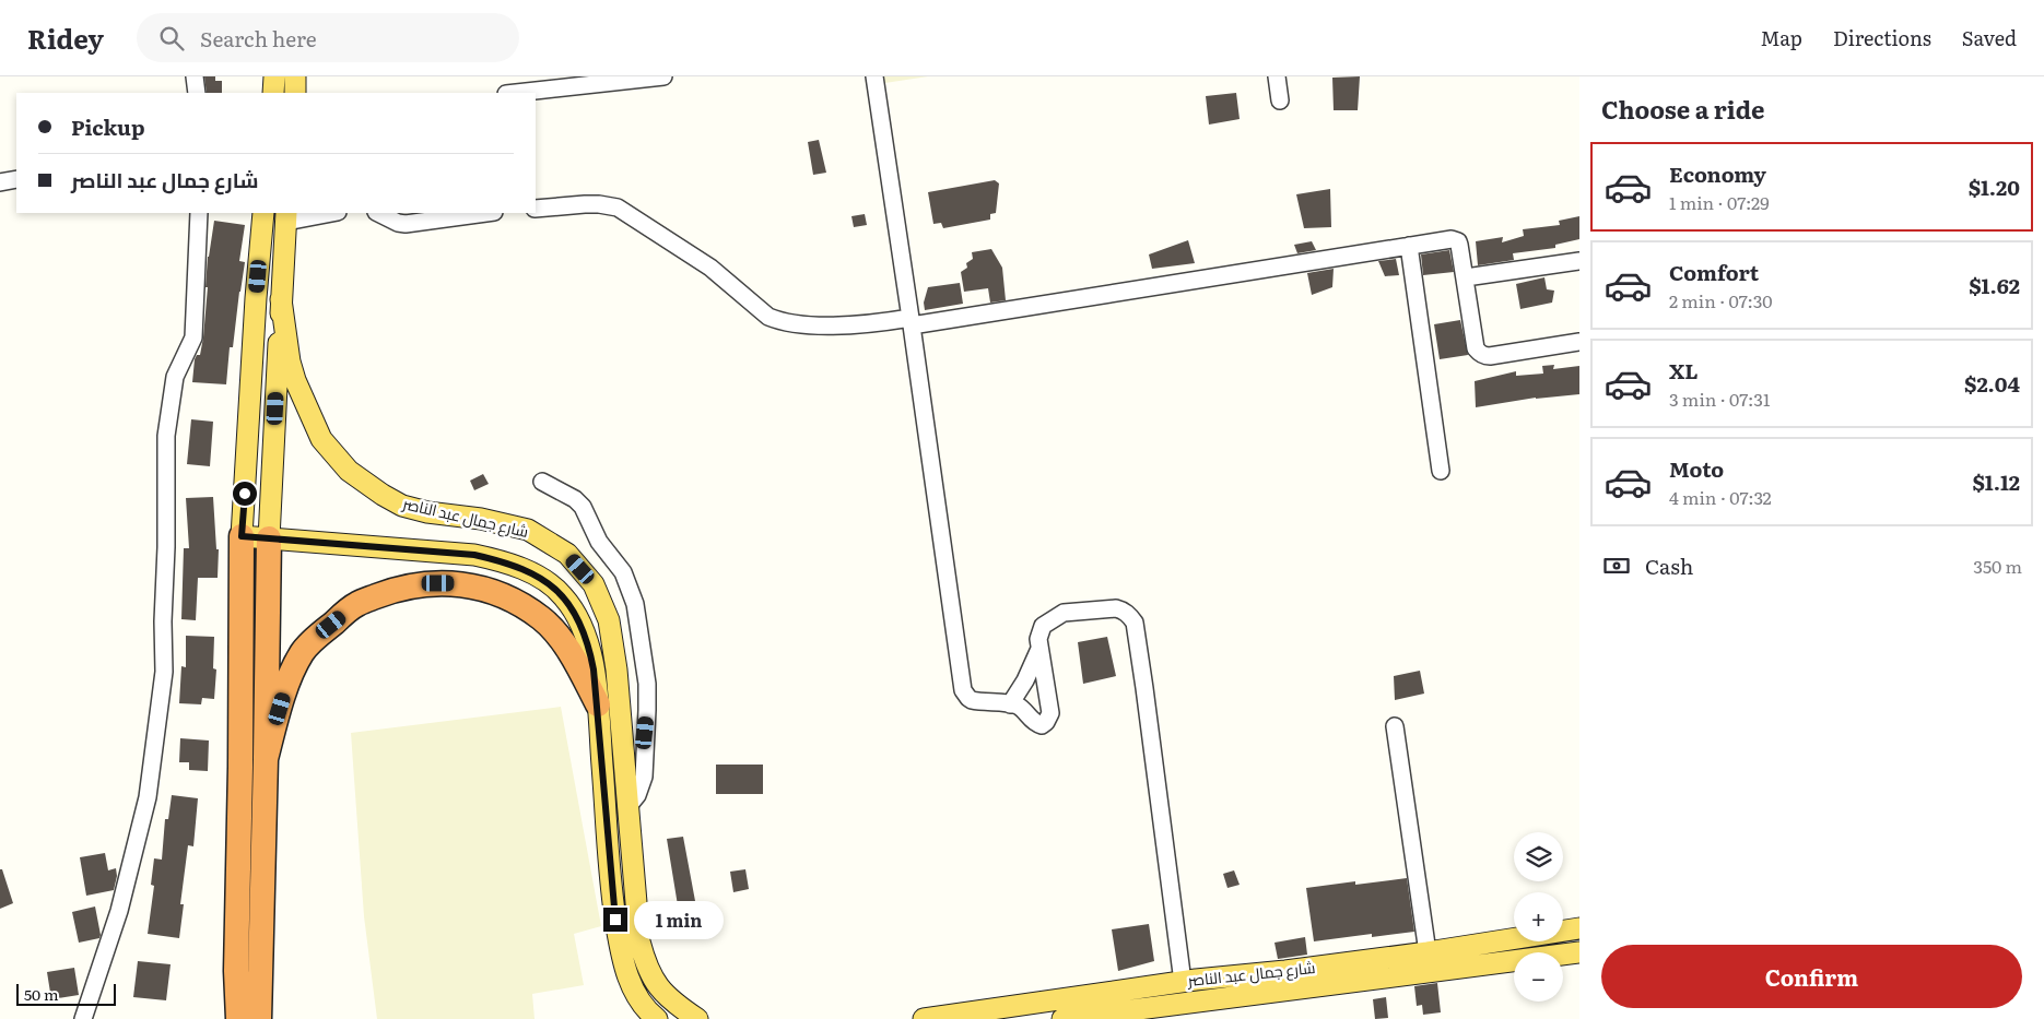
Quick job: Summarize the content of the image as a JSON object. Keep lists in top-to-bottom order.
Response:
{
  "streets": {
    "main road": ["شارع جمال عبد الناصر"]
  },
  "scale_bar": "50 m",
  "page": {
    "header": "Ridey",
    "search": "Search here",
    "nav": ["Map", "Directions", "Saved"],
    "heading": "Choose a ride",
    "banner": ["Pickup", "شارع جمال عبد الناصر"],
    "list": [
      {
        "name": "Economy",
        "note": "1 min · 07:29",
        "value": "$1.20"
      },
      {
        "name": "Comfort",
        "note": "2 min · 07:30",
        "value": "$1.62"
      },
      {
        "name": "XL",
        "note": "3 min · 07:31",
        "value": "$2.04"
      },
      {
        "name": "Moto",
        "note": "4 min · 07:32",
        "value": "$1.12"
      }
    ],
    "pay": ["Cash", "350 m"],
    "map_buttons": ["+", "−"],
    "bubble": "1 min",
    "buttons": "Confirm",
    "scale": "50 m"
  }
}
